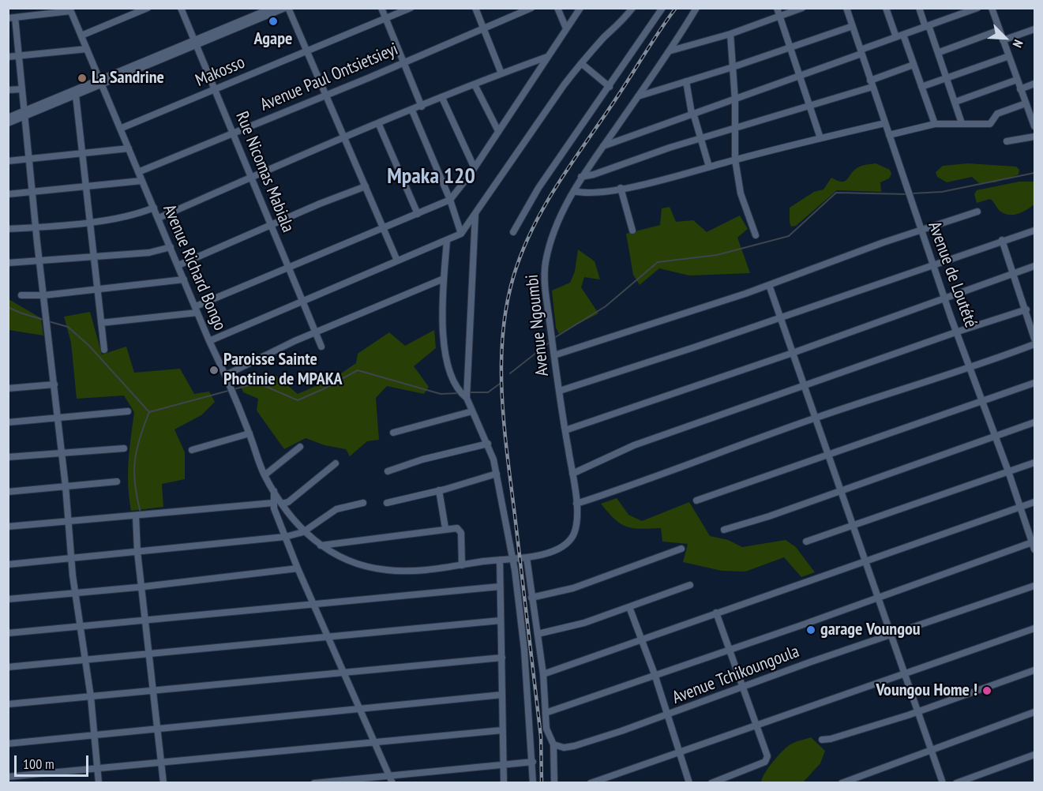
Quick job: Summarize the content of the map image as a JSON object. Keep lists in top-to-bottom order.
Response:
{
  "streets": {
    "street": [
      "Makosso",
      "Avenue Paul Ontsietsieyi",
      "Rue Nicomas Mabiala",
      "Avenue Richard Bongo",
      "Avenue de Loutété",
      "Avenue Ngoumbi",
      "Avenue Tchikoungoula"
    ]
  },
  "crossings": [
    ["Makosso", "Rue Nicomas Mabiala"],
    ["Makosso", "Avenue Richard Bongo"],
    ["Avenue Paul Ontsietsieyi", "Rue Nicomas Mabiala"],
    ["Avenue Paul Ontsietsieyi", "Avenue Richard Bongo"],
    ["Avenue Richard Bongo", "Avenue Ngoumbi"]
  ],
  "districts": ["Mpaka 120"],
  "places": [
    "Agape",
    "La Sandrine",
    "Paroisse Sainte Photinie de MPAKA",
    "garage Voungou",
    "Voungou Home !"
  ],
  "scale_bar": "100 m",
  "north": "bottom right"
}
